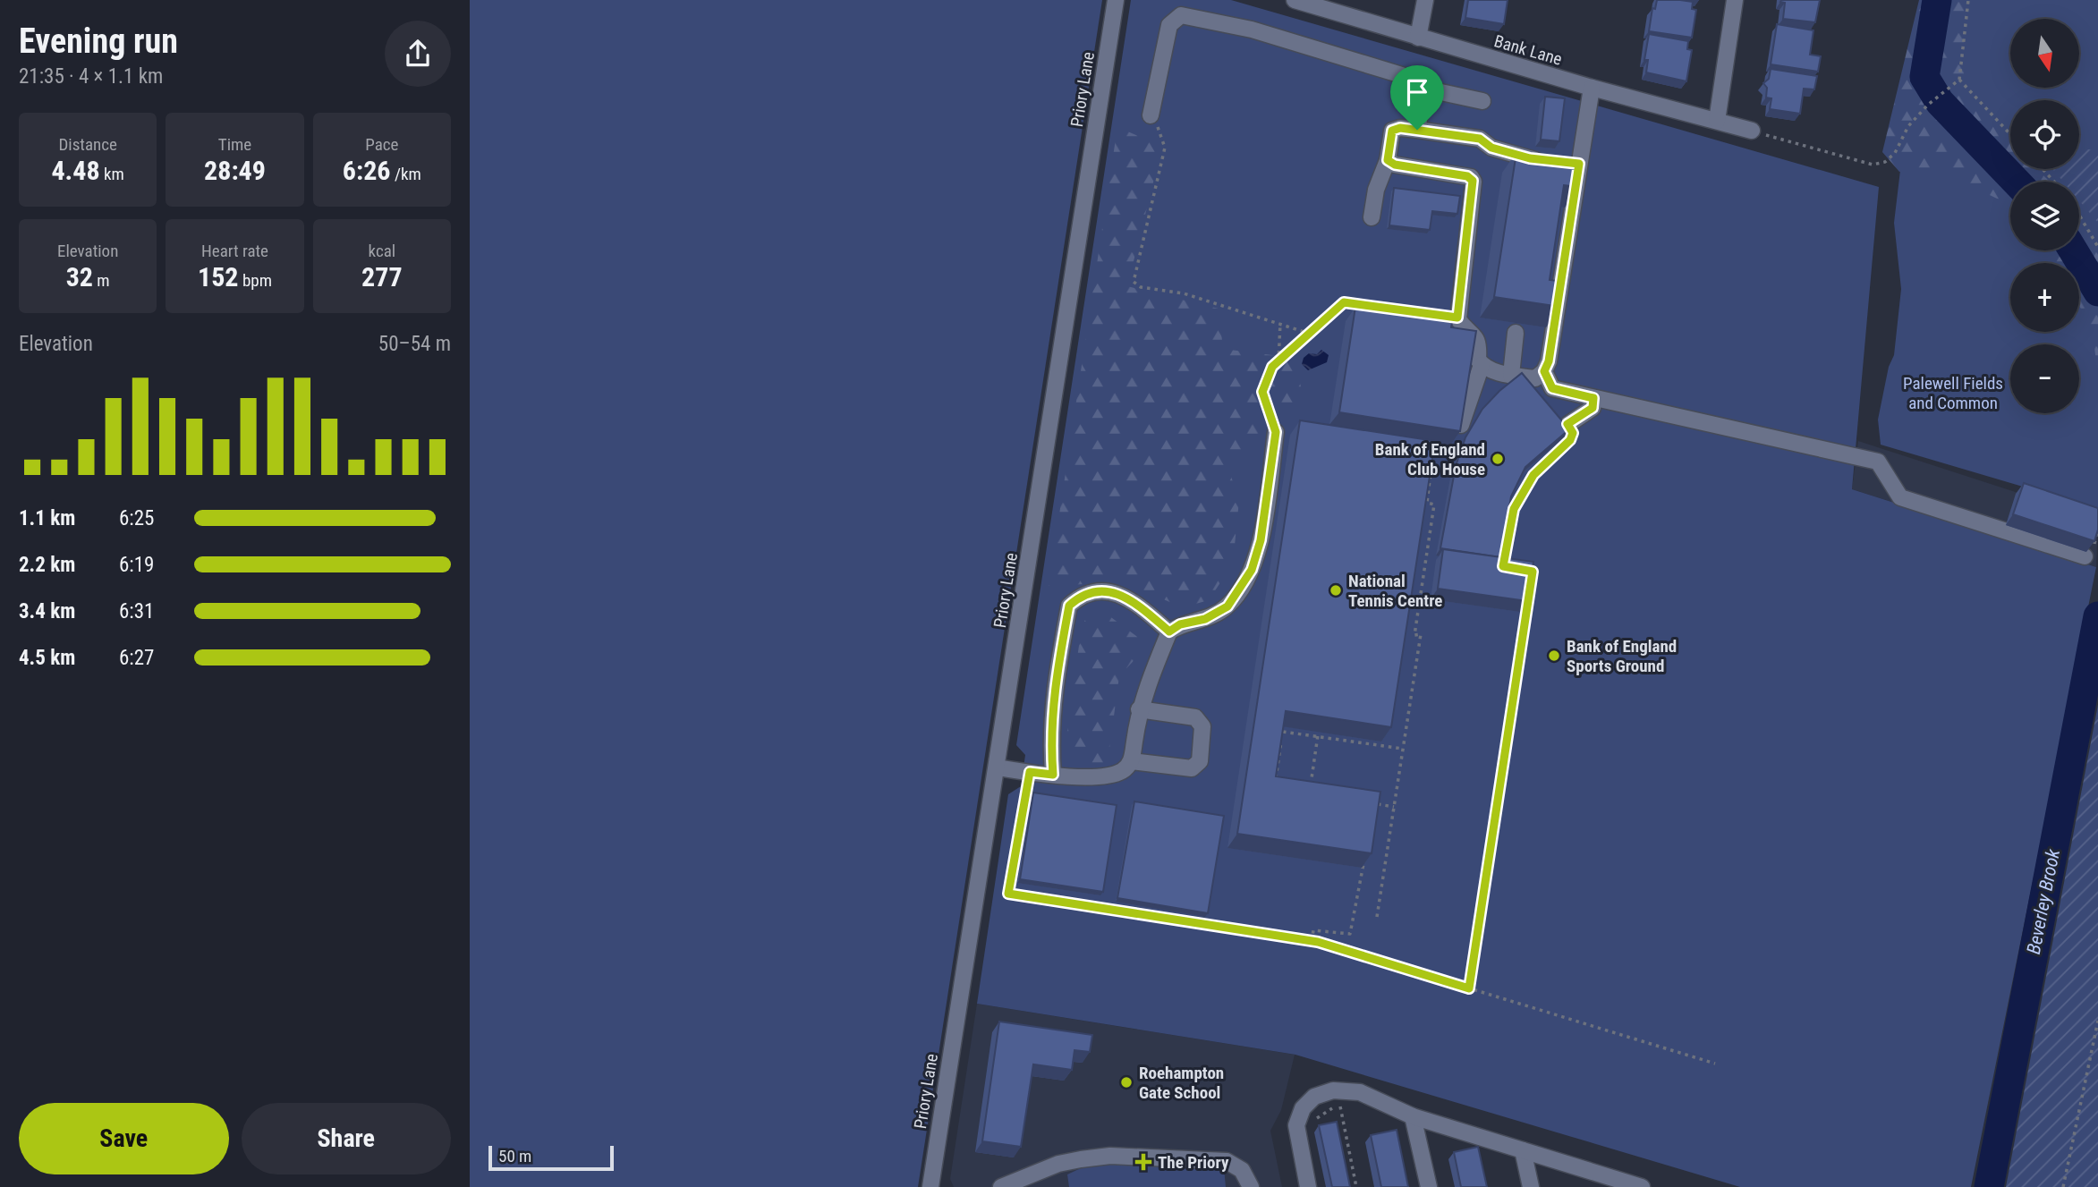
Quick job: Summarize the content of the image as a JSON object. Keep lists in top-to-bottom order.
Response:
{
  "streets": {
    "street": ["Bank Lane", "Priory Lane"]
  },
  "water": ["Beverley Brook"],
  "parks": ["Palewell Fields and Common"],
  "places": {
    "other": [
      "Bank of England Club House",
      "National Tennis Centre",
      "Bank of England Sports Ground",
      "Roehampton Gate School"
    ],
    "health": ["The Priory"]
  },
  "scale_bar": "50 m",
  "north": "bottom",
  "page": {
    "heading": ["Evening run", "21:35 · 4 × 1.1 km"],
    "map_buttons": ["+", "−"],
    "stats": [
      ["Distance", "4.48 km"],
      ["Time", "28:49"],
      ["Pace", "6:26 /km"],
      ["Elevation", "32 m"],
      ["Heart rate", "152 bpm"],
      ["kcal", "277"]
    ],
    "chart": ["Elevation", "50–54 m"],
    "list": [
      {
        "name": "1.1 km",
        "note": "6:25"
      },
      {
        "name": "2.2 km",
        "note": "6:19"
      },
      {
        "name": "3.4 km",
        "note": "6:31"
      },
      {
        "name": "4.5 km",
        "note": "6:27"
      }
    ],
    "buttons": ["Save", "Share"],
    "scale": "50 m"
  }
}
